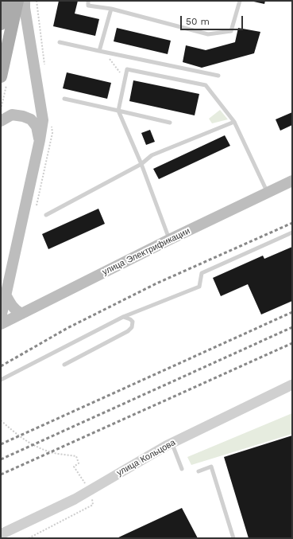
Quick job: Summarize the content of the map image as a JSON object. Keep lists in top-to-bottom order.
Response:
{
  "streets": {
    "main road": ["улица Электрификации"],
    "street": ["улица Кольцова"]
  },
  "scale_bar": "50 m"
}
